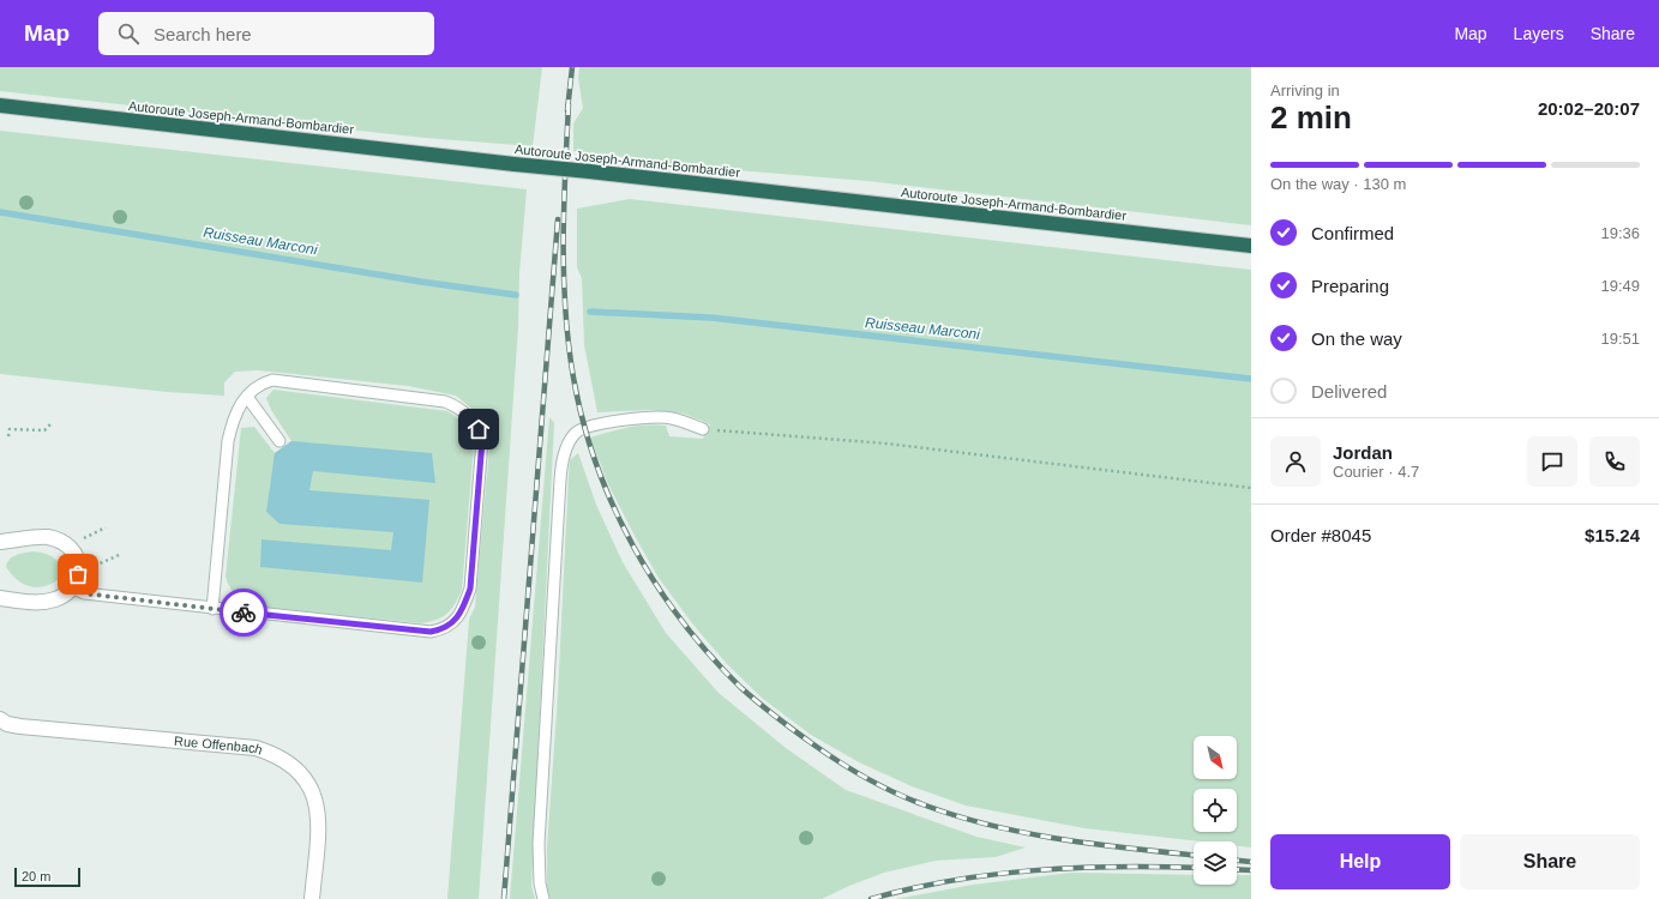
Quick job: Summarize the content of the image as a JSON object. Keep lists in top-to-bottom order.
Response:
{
  "streets": {
    "highway": ["Autoroute Joseph-Armand-Bombardier"],
    "street": ["Rue Offenbach"]
  },
  "water": ["Ruisseau Marconi"],
  "scale_bar": "20 m",
  "north": "bottom right",
  "page": {
    "header": "Map",
    "search": "Search here",
    "nav": ["Map", "Layers", "Share"],
    "heading": ["2 min", "Arriving in", "20:02–20:07"],
    "panel": [
      "Jordan",
      "Courier · 4.7",
      "Order #8045",
      "$15.24"
    ],
    "bar": "On the way · 130 m",
    "list": [
      ["Confirmed", "19:36"],
      ["Preparing", "19:49"],
      ["On the way", "19:51"],
      "Delivered"
    ],
    "buttons": ["Help", "Share"],
    "scale": "20 m"
  }
}
